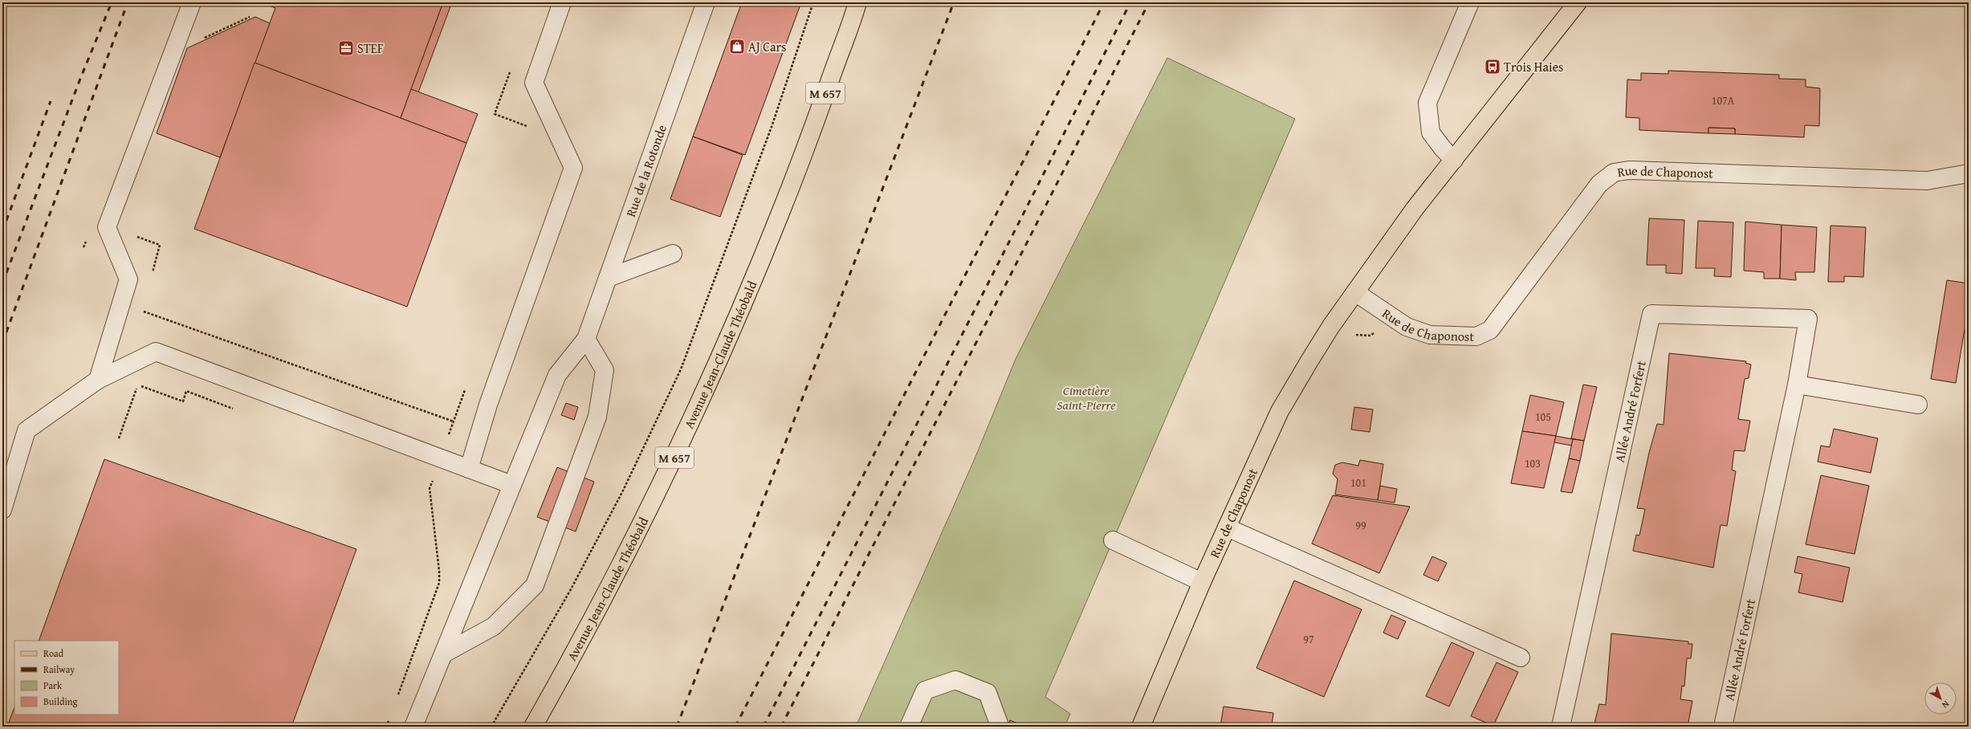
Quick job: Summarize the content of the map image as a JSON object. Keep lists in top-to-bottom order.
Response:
{
  "streets": {
    "main road": ["M 657", "Rue de Chaponost", "Avenue Jean-Claude Théobald"],
    "street": ["Rue de la Rotonde", "Allée André Forfert"]
  },
  "parks": ["Cimetière Saint-Pierre"],
  "places": {
    "shop": ["AJ Cars"],
    "office": ["STEF"],
    "bus stop": ["Trois Haies"]
  },
  "house_numbers": [
    "107A",
    "105",
    "103",
    "101",
    "99",
    "97"
  ],
  "legend": [
    "Road",
    "Railway",
    "Park",
    "Building"
  ],
  "north": "bottom right"
}
